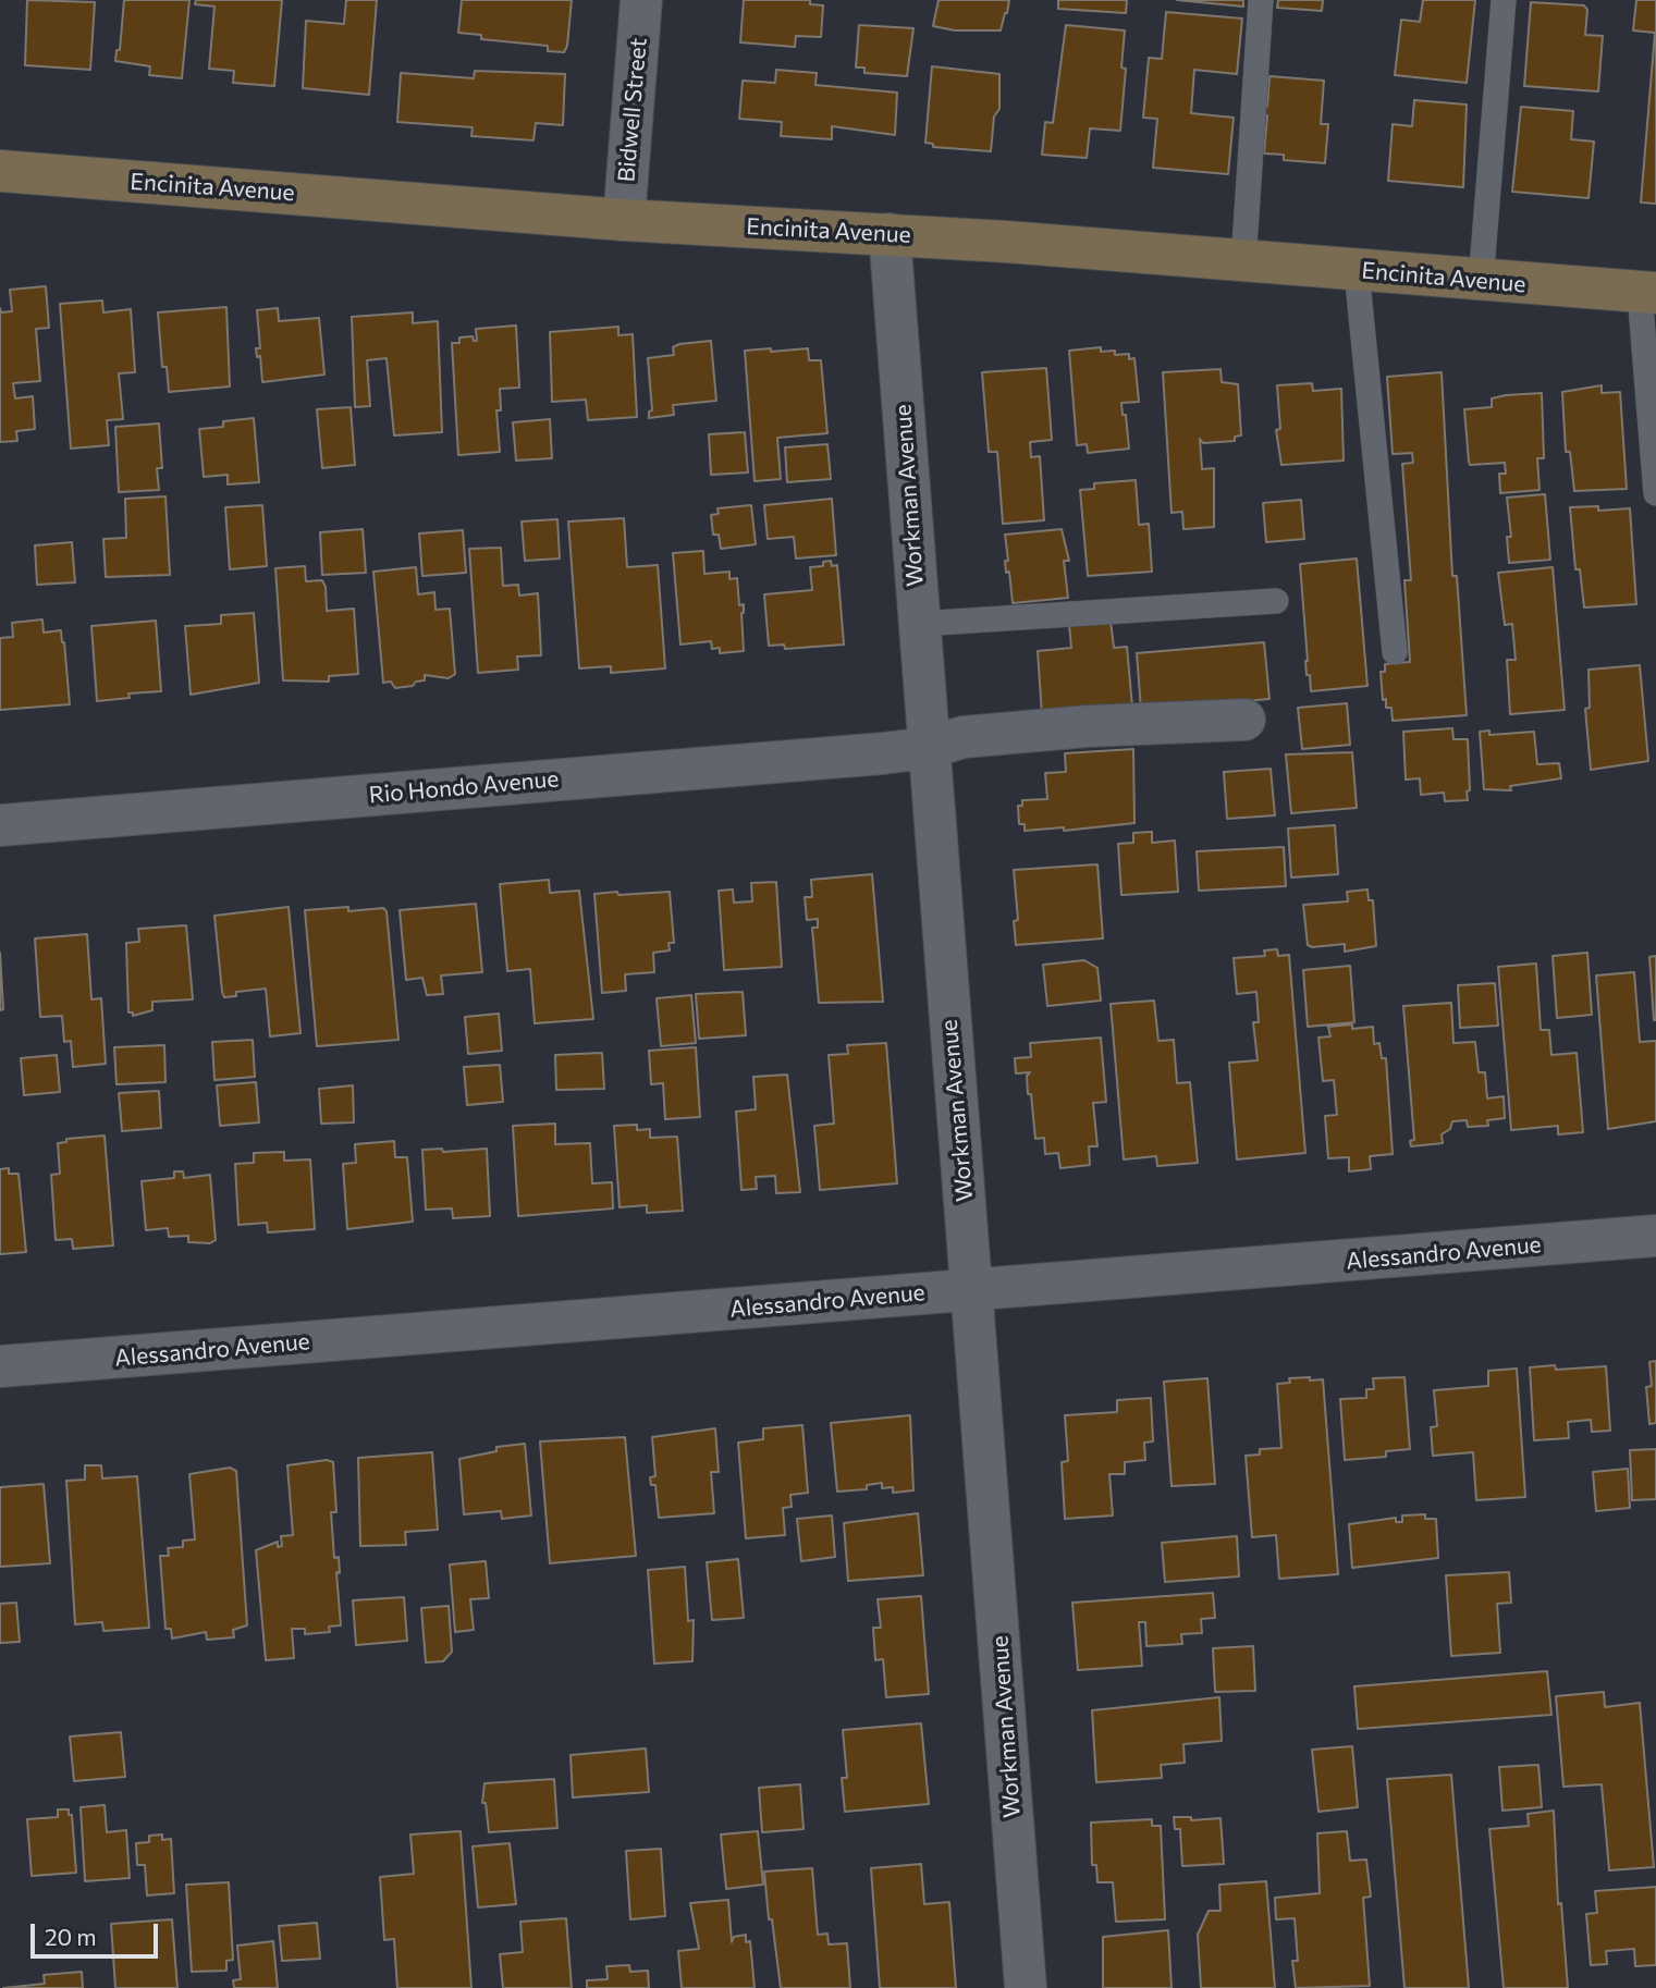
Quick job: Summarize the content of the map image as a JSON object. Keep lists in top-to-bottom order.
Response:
{
  "streets": {
    "street": [
      "Bidwell Street",
      "Encinita Avenue",
      "Workman Avenue",
      "Rio Hondo Avenue",
      "Alessandro Avenue"
    ]
  },
  "crossings": [
    ["Bidwell Street", "Encinita Avenue"],
    ["Encinita Avenue", "Workman Avenue"],
    ["Workman Avenue", "Rio Hondo Avenue"],
    ["Workman Avenue", "Alessandro Avenue"]
  ],
  "scale_bar": "20 m"
}
